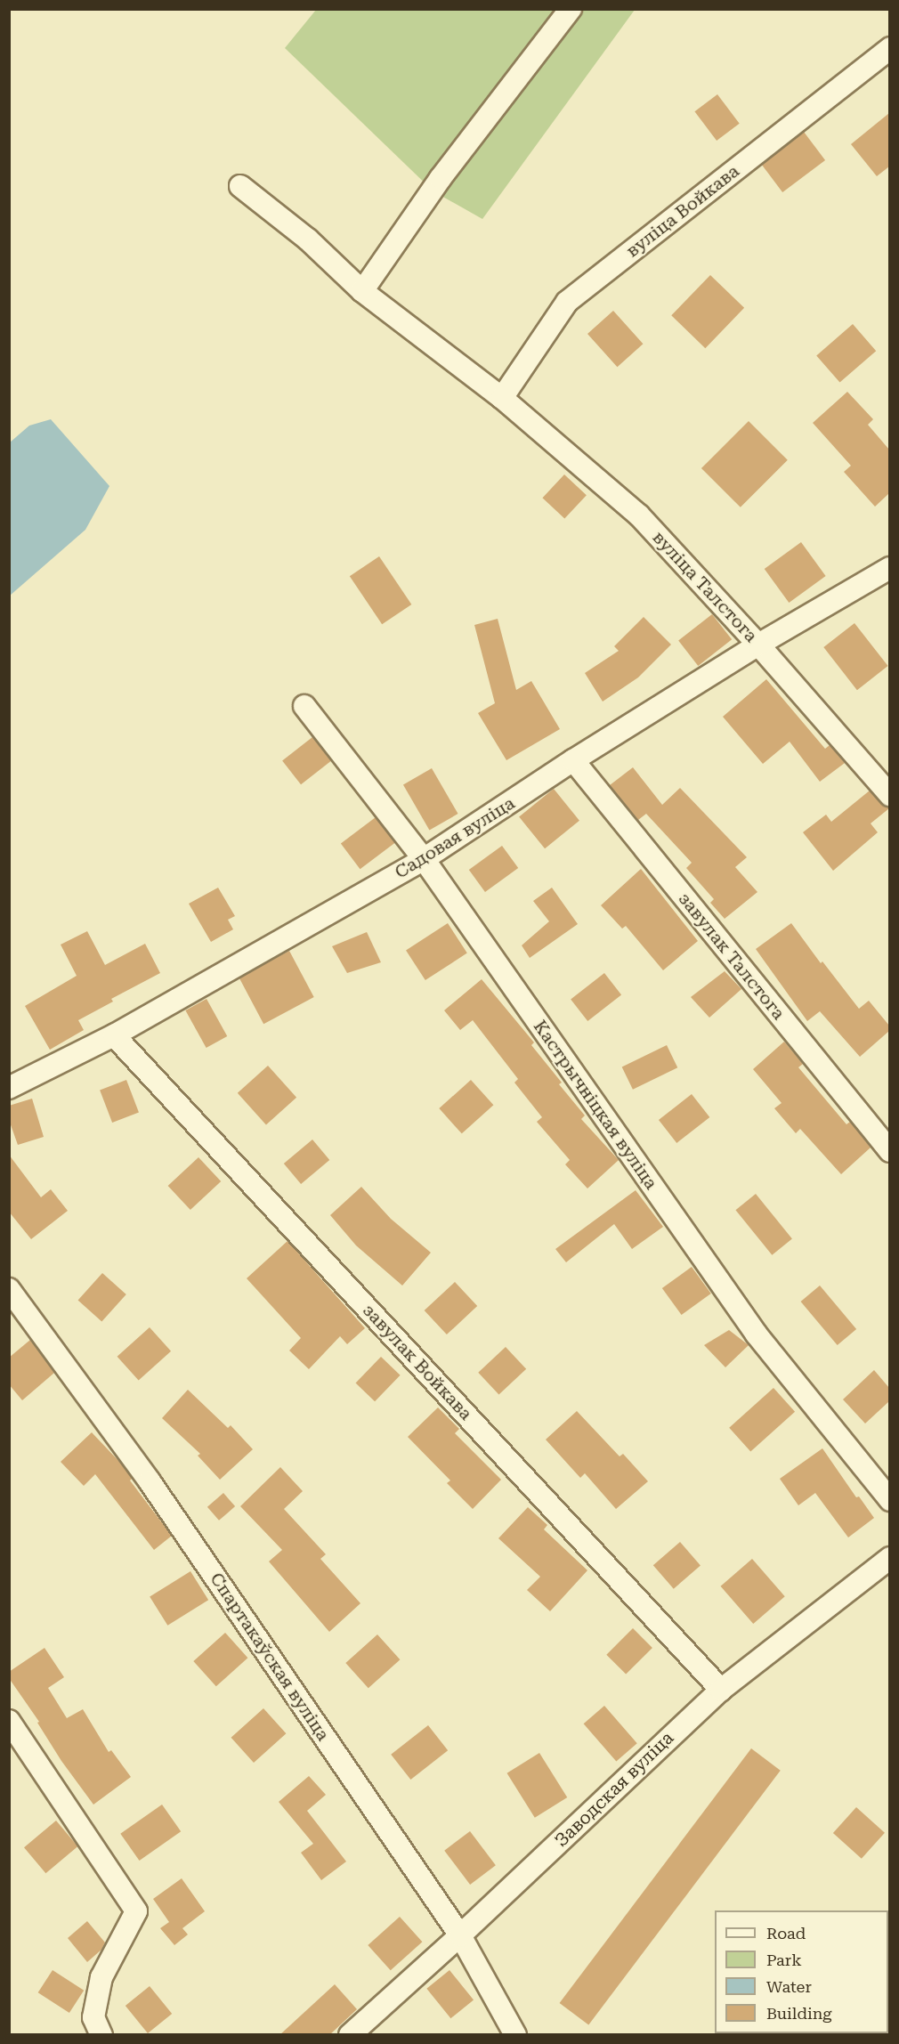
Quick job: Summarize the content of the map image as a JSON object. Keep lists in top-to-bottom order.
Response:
{
  "streets": {
    "street": [
      "вуліца Войкава",
      "вуліца Талстога",
      "Садовая вуліца",
      "завулак Талстога",
      "Кастрычніцкая вуліца",
      "завулак Войкава",
      "Спартакаўская вуліца",
      "Заводская вуліца"
    ]
  },
  "crossings": [
    ["вуліца Войкава", "вуліца Талстога"],
    ["вуліца Талстога", "Садовая вуліца"],
    ["Садовая вуліца", "завулак Талстога"],
    ["Садовая вуліца", "Кастрычніцкая вуліца"],
    ["Садовая вуліца", "завулак Войкава"],
    ["завулак Войкава", "Заводская вуліца"],
    ["Спартакаўская вуліца", "Заводская вуліца"]
  ],
  "legend": [
    "Road",
    "Park",
    "Water",
    "Building"
  ]
}
